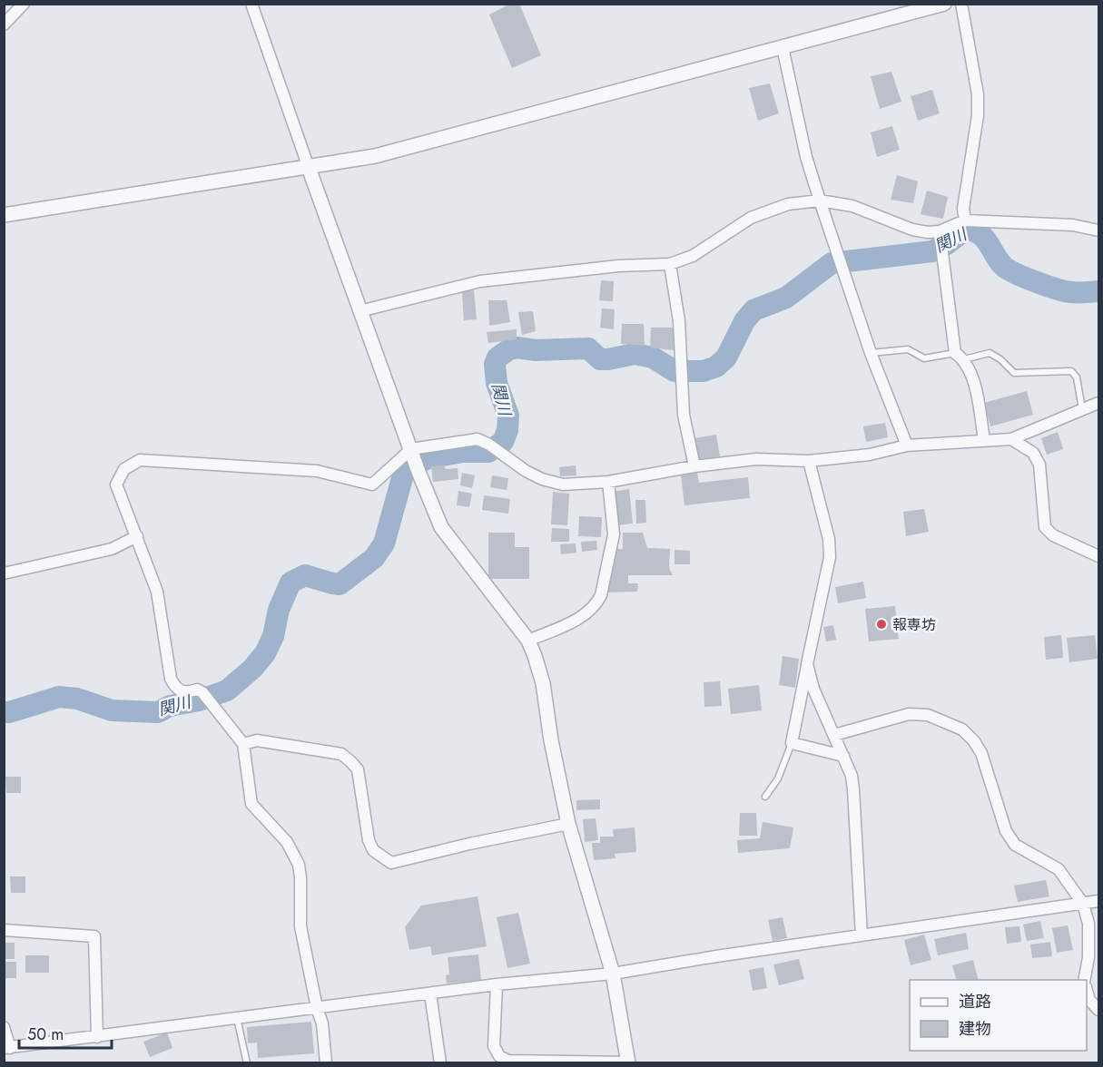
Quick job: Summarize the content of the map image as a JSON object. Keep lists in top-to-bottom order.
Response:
{
  "water": ["関川"],
  "places": ["報専坊"],
  "legend": ["道路", "建物"],
  "scale_bar": "50 m"
}
